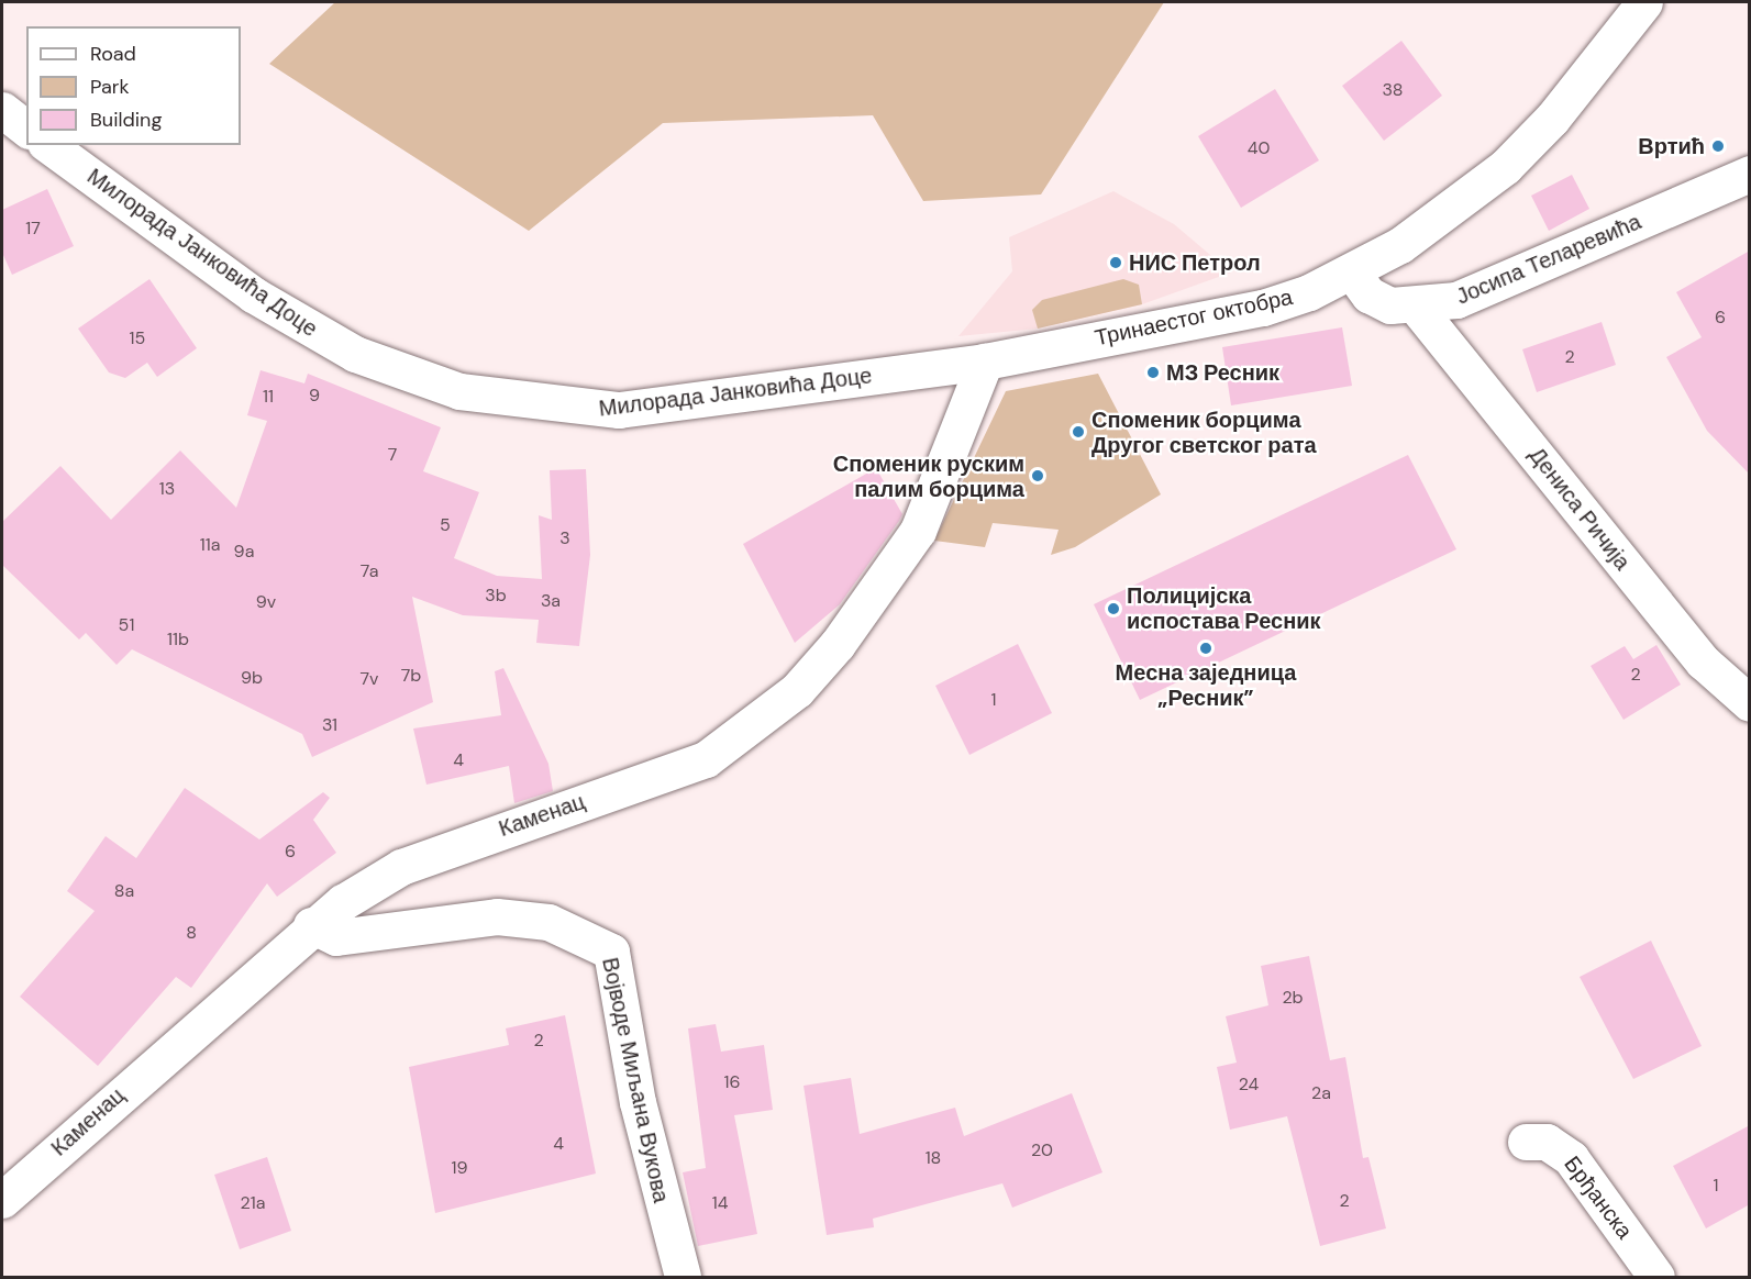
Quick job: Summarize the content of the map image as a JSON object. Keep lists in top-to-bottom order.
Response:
{
  "streets": {
    "street": [
      "Милорада Јанковића Доце",
      "Јосипа Теларевића",
      "Тринаестог октобра",
      "Дениса Ричија",
      "Каменац",
      "Војводе Миљана Вукова",
      "Брђанска"
    ]
  },
  "crossings": [
    ["Милорада Јанковића Доце", "Тринаестог октобра"],
    ["Милорада Јанковића Доце", "Каменац"],
    ["Јосипа Теларевића", "Тринаестог октобра"],
    ["Јосипа Теларевића", "Дениса Ричија"],
    ["Тринаестог октобра", "Каменац"],
    ["Каменац", "Војводе Миљана Вукова"]
  ],
  "places": [
    "Вртић",
    "НИС Петрол",
    "МЗ Ресник",
    "Споменик борцима Другог светског рата",
    "Споменик руским палим борцима",
    "Полицијска испостава Ресник",
    "Месна заједница „Ресник”"
  ],
  "house_numbers": [
    "38",
    "40",
    "17",
    "6",
    "15",
    "2",
    "9",
    "11",
    "7",
    "13",
    "5",
    "3",
    "11a",
    "9a",
    "7a",
    "3b",
    "3a",
    "9v",
    "51",
    "11b",
    "2",
    "7b",
    "9b",
    "7v",
    "1",
    "31",
    "4",
    "6",
    "8a",
    "8",
    "2b",
    "2",
    "16",
    "24",
    "2a",
    "4",
    "20",
    "18",
    "19",
    "1",
    "2",
    "21a",
    "14"
  ],
  "legend": ["Road", "Park", "Building"]
}
